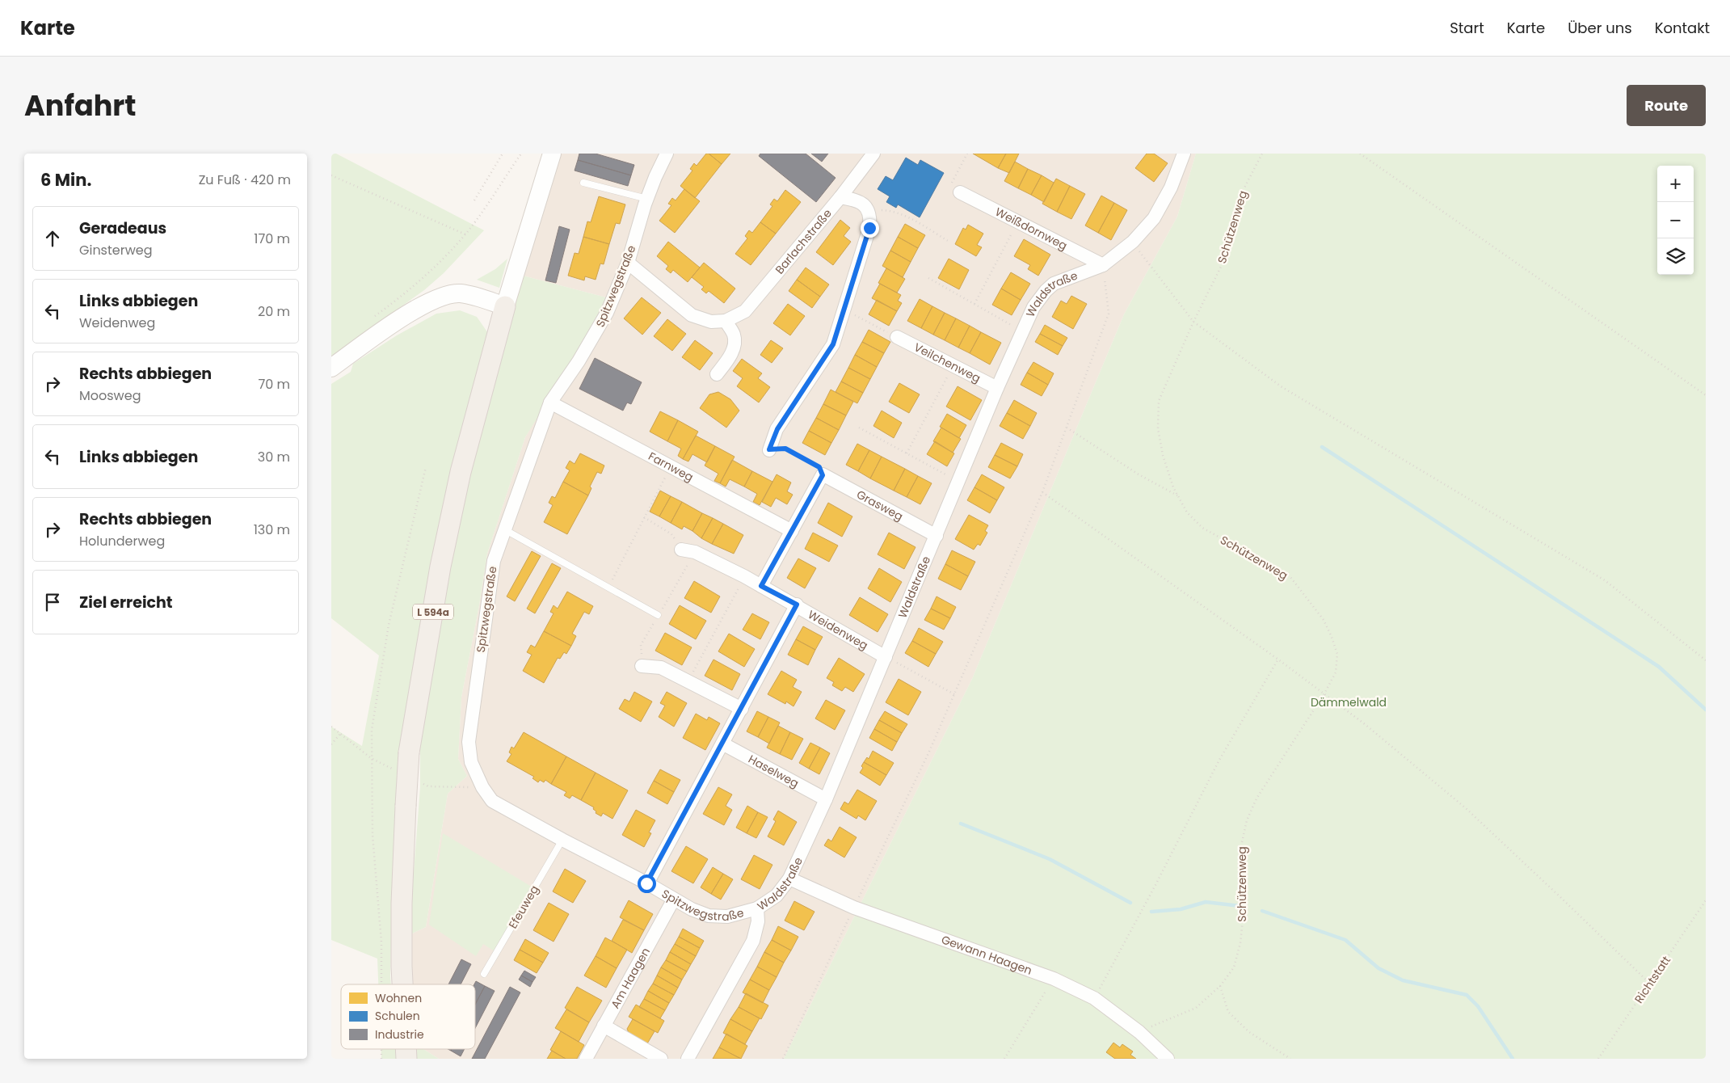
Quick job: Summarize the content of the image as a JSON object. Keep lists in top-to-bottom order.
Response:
{
  "streets": {
    "main road": ["L 594a"],
    "street": [
      "Weißdornweg",
      "Barlachstraße",
      "Spitzwegstraße",
      "Waldstraße",
      "Veilchenweg",
      "Farnweg",
      "Grasweg",
      "Weidenweg",
      "Haselweg",
      "Gewann Haagen",
      "Am Haagen"
    ],
    "lane": ["Efeuweg"],
    "path": ["Schützenweg", "Richtstatt"]
  },
  "crossings": [
    ["Schützenweg", "Gewann Haagen"],
    ["Weißdornweg", "Waldstraße"],
    ["Spitzwegstraße", "Waldstraße"],
    ["Spitzwegstraße", "Farnweg"],
    ["Spitzwegstraße", "Efeuweg"],
    ["Spitzwegstraße", "Am Haagen"],
    ["Waldstraße", "Veilchenweg"],
    ["Waldstraße", "Grasweg"],
    ["Waldstraße", "Weidenweg"],
    ["Waldstraße", "Haselweg"],
    ["Waldstraße", "Gewann Haagen"]
  ],
  "parks": ["Dämmelwald"],
  "legend": ["Wohnen", "Schulen", "Industrie"],
  "page": {
    "header": "Karte",
    "nav": [
      "Start",
      "Karte",
      "Über uns",
      "Kontakt"
    ],
    "title": "Anfahrt",
    "buttons": "Route",
    "heading": ["6 Min.", "Zu Fuß · 420 m"],
    "map_buttons": ["+", "−"],
    "list": [
      ["Geradeaus", "Ginsterweg", "170 m"],
      ["Links abbiegen", "Weidenweg", "20 m"],
      ["Rechts abbiegen", "Moosweg", "70 m"],
      ["Links abbiegen", "30 m"],
      ["Rechts abbiegen", "Holunderweg", "130 m"],
      "Ziel erreicht"
    ]
  }
}
